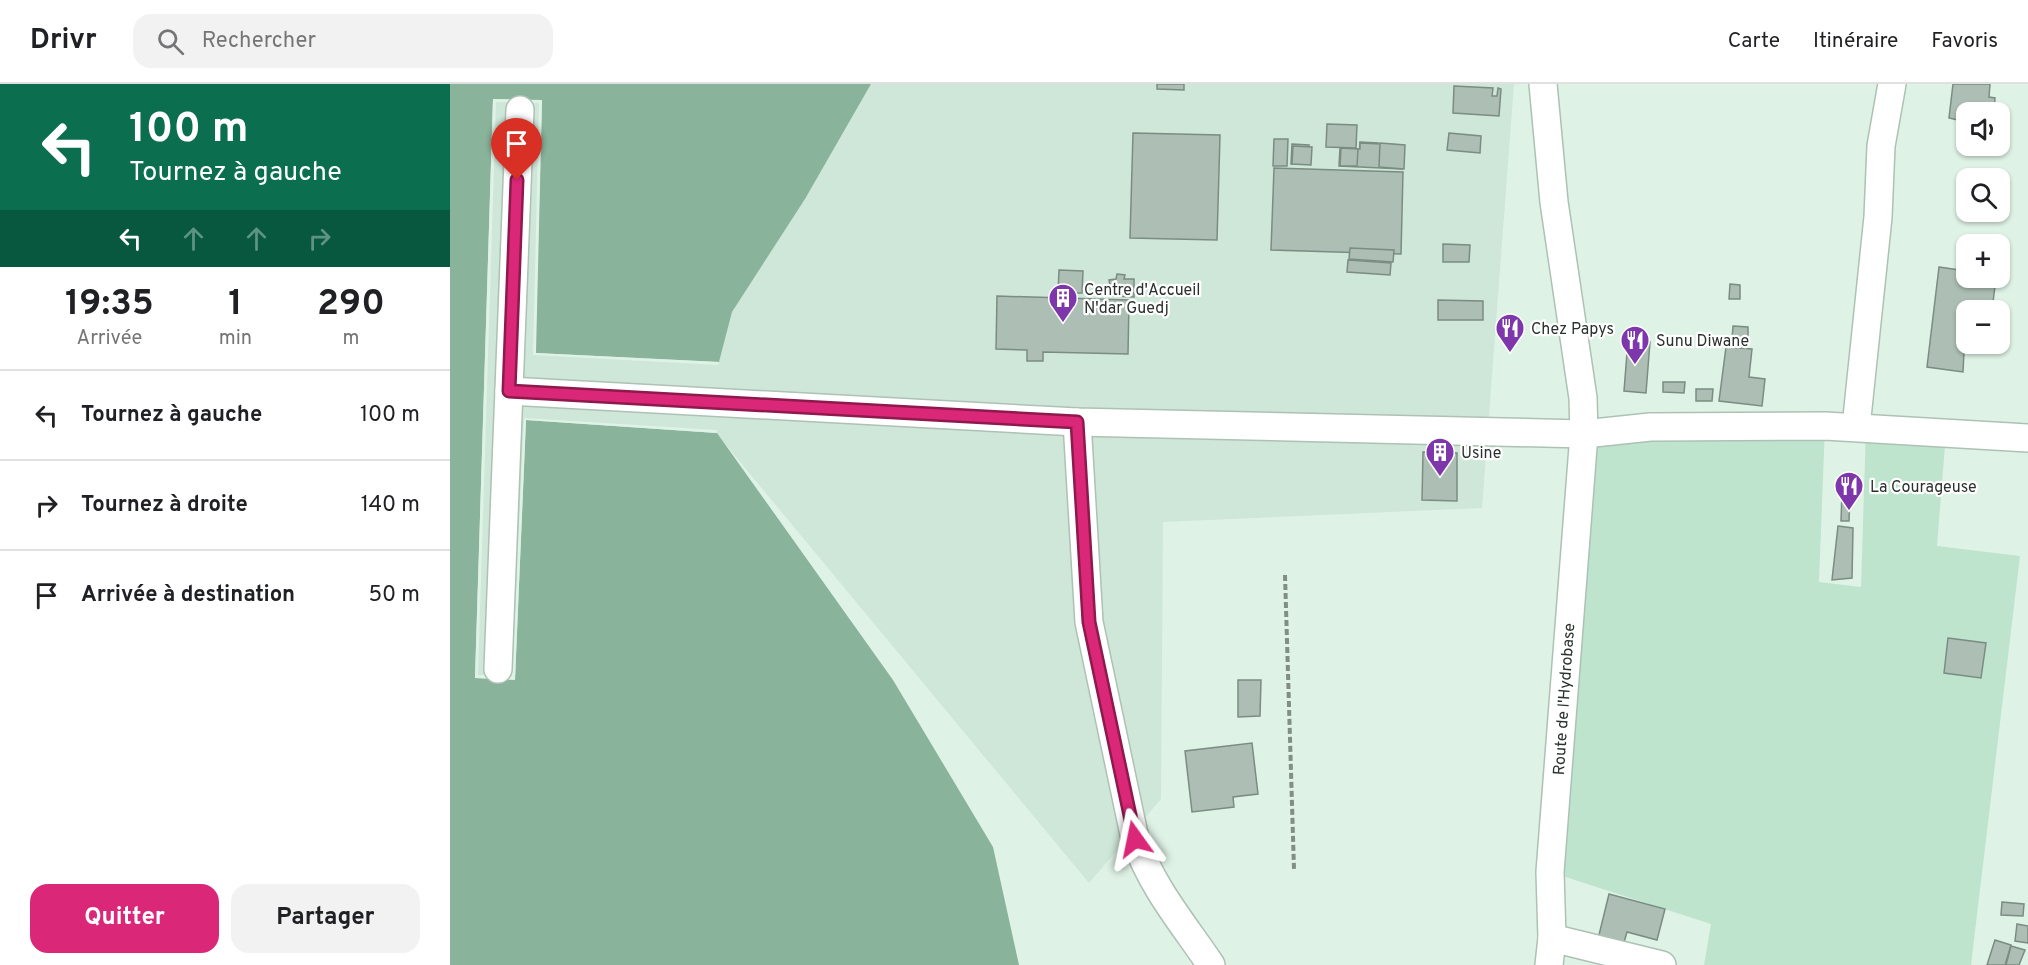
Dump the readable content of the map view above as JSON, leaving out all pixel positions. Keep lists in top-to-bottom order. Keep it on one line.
{"streets":{"street":["Route de l'Hydrobase"]},"places":{"building":["Centre d'Accueil N'dar Guedj","Usine"],"restaurant":["Chez Papys","Sunu Diwane","La Courageuse"]},"page":{"header":"Drivr","search":"Rechercher","nav":["Carte","Itinéraire","Favoris"],"turn":["100 m","Tournez à gauche"],"map_buttons":["+","−"],"eta":["19:35","Arrivée","1","min","290","m"],"list":[{"name":"Tournez à gauche","value":"100 m"},{"name":"Tournez à droite","value":"140 m"},{"name":"Arrivée à destination","value":"50 m"}],"buttons":["Quitter","Partager"]}}
